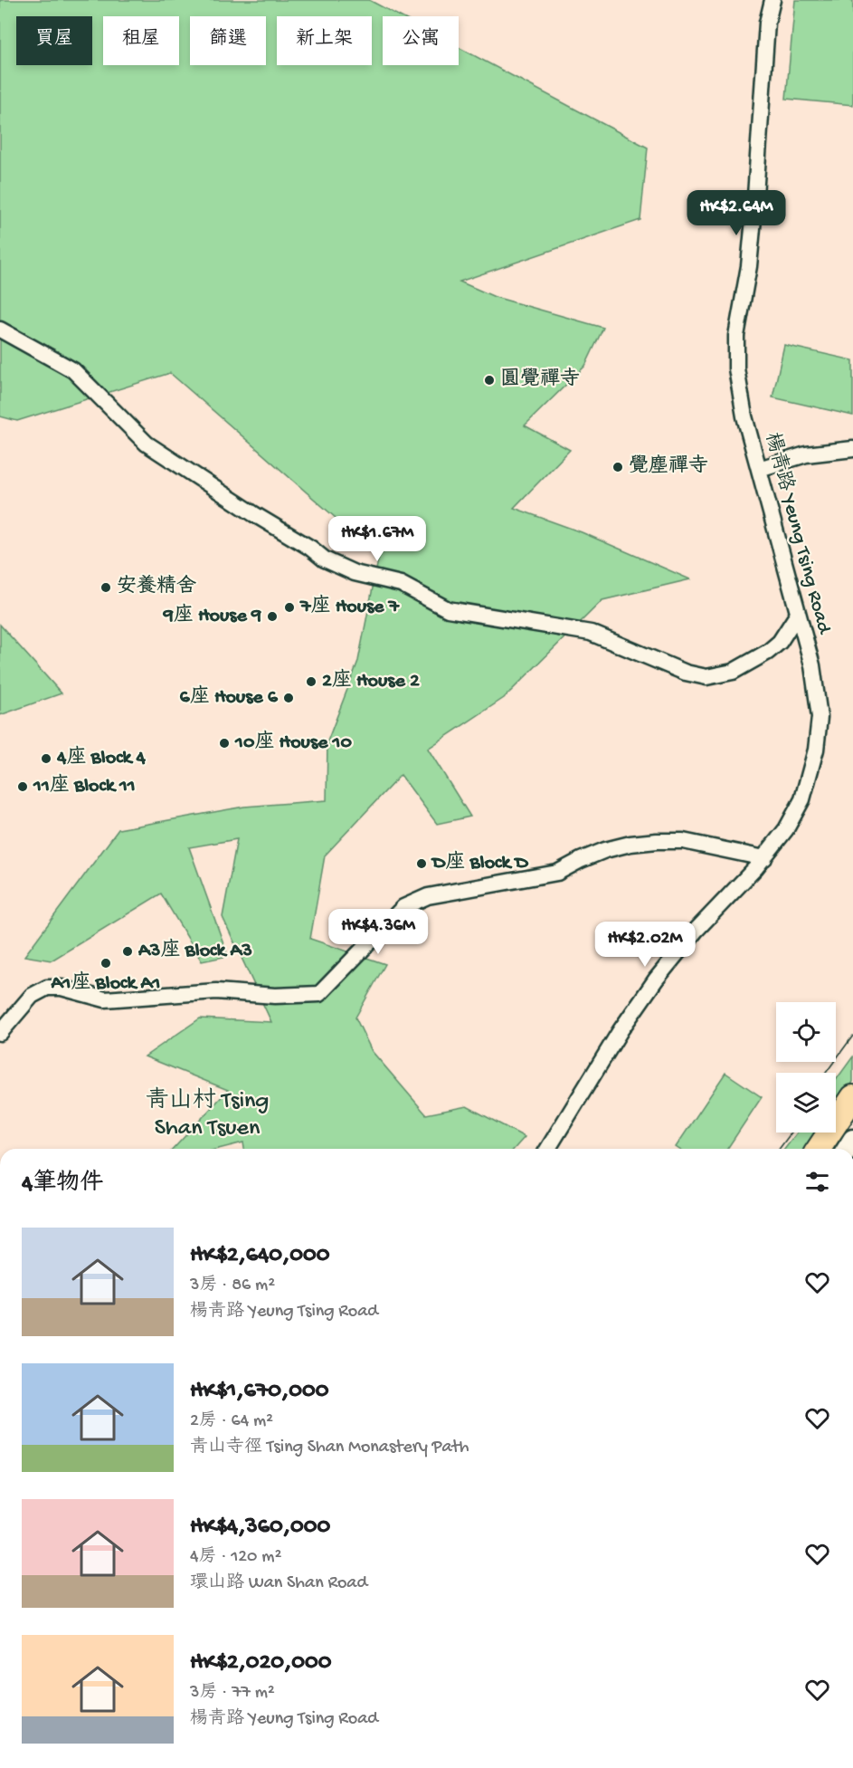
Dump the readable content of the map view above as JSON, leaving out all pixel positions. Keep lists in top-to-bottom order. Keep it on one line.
{"streets":{"street":["楊青路 Yeung Tsing Road"]},"districts":["青山村 Tsing Shan Tsuen"],"places":["圓覺禪寺","覺塵禪寺","安養精舍","7座 House 7","9座 House 9","2座 House 2","6座 House 6","10座 House 10","4座 Block 4","11座 Block 11","D座 Block D","A3座 Block A3","A1座 Block A1"],"page":{"chip":["買屋","租屋","篩選","新上架","公寓"],"price":["HK$2.64M","HK$1.67M","HK$4.36M","HK$2.02M"],"heading":"4筆物件","list":[{"name":"HK$2,640,000","note":"3房 · 86 m² · 楊青路 Yeung Tsing Road"},{"name":"HK$1,670,000","note":"2房 · 64 m² · 青山寺徑 Tsing Shan Monastery Path"},{"name":"HK$4,360,000","note":"4房 · 120 m² · 環山路 Wan Shan Road"},{"name":"HK$2,020,000","note":"3房 · 77 m² · 楊青路 Yeung Tsing Road"}]}}
